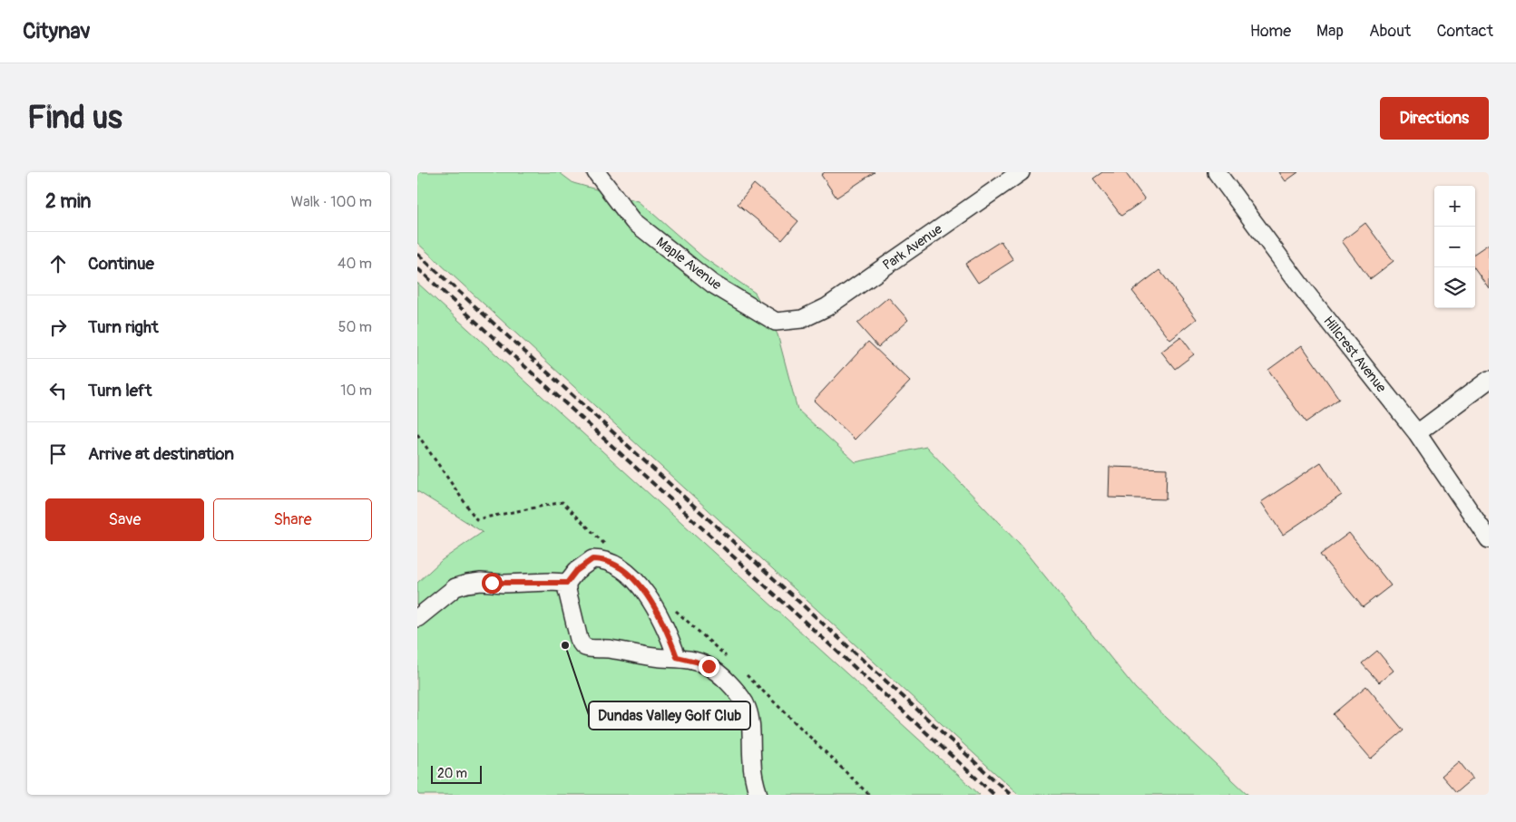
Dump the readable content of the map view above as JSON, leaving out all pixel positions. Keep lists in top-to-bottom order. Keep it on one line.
{"streets":{"street":["Park Avenue","Maple Avenue","Hillcrest Avenue"]},"crossings":[["Park Avenue","Maple Avenue"]],"places":["Dundas Valley Golf Club"],"scale_bar":"20 m","page":{"header":"Citynav","nav":["Home","Map","About","Contact"],"buttons":["Directions",["Save","Share"]],"title":"Find us","heading":["2 min","Walk · 100 m"],"map_buttons":["+","−"],"list":[["Continue","40 m"],["Turn right","50 m"],["Turn left","10 m"],"Arrive at destination"],"scale":"20 m"}}
